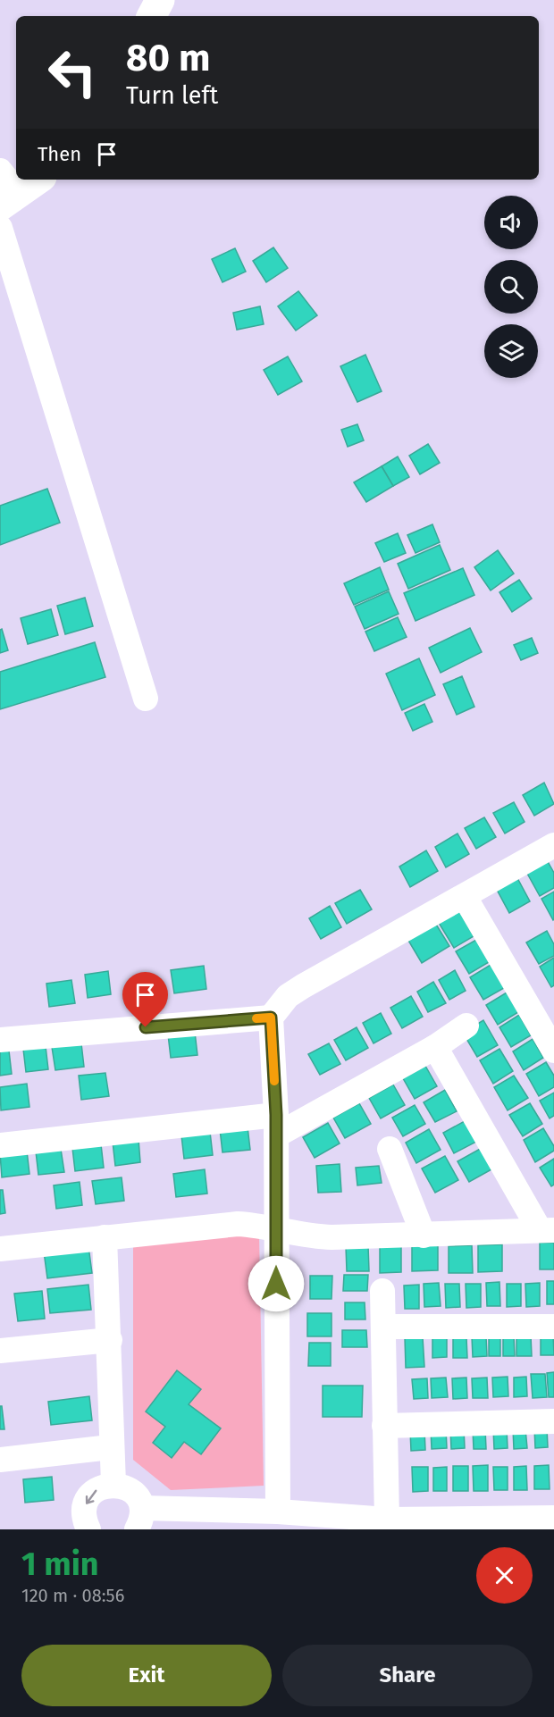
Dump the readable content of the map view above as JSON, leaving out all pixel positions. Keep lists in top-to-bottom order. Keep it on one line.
{"page":{"turn":["80 m","Turn left"],"then":"Then","heading":["1 min","120 m · 08:56"],"buttons":["Exit","Share"]}}
